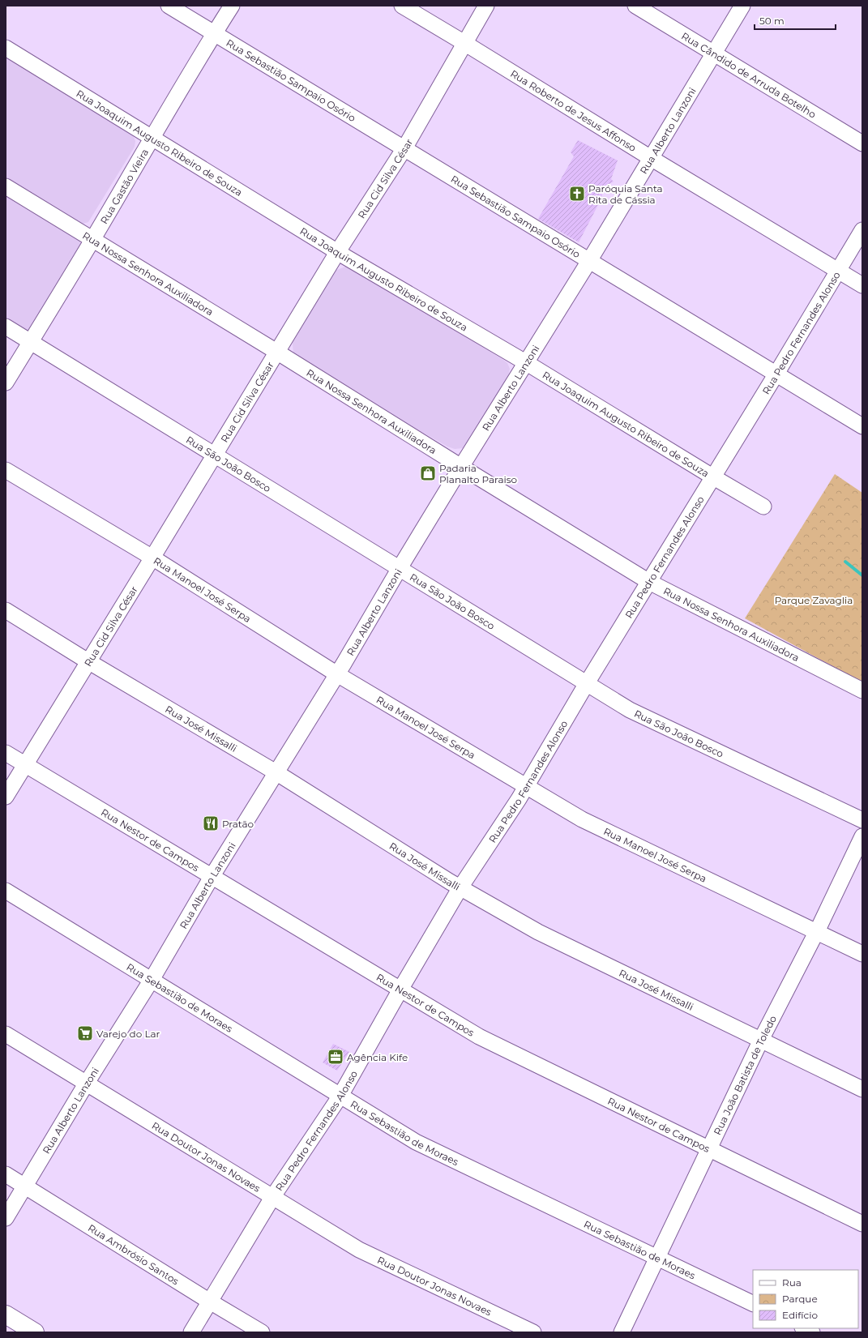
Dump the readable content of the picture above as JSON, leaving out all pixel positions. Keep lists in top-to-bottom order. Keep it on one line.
{"streets":{"street":["Rua Cândido de Arruda Botelho","Rua Sebastião Sampaio Osório","Rua Roberto de Jesus Affonso","Rua Alberto Lanzoni","Rua Joaquim Augusto Ribeiro de Souza","Rua Cid Silva César","Rua Gastão Vieira","Rua Nossa Senhora Auxiliadora","Rua Pedro Fernandes Alonso","Rua São João Bosco","Rua Manoel José Serpa","Rua José Missalli","Rua Nestor de Campos","Rua Sebastião de Moraes","Rua João Batista de Toledo","Rua Doutor Jonas Novaes","Rua Ambrósio Santos"]},"crossings":[["Rua Cândido de Arruda Botelho","Rua Alberto Lanzoni"],["Rua Sebastião Sampaio Osório","Rua Alberto Lanzoni"],["Rua Sebastião Sampaio Osório","Rua Cid Silva César"],["Rua Sebastião Sampaio Osório","Rua Gastão Vieira"],["Rua Sebastião Sampaio Osório","Rua Pedro Fernandes Alonso"],["Rua Roberto de Jesus Affonso","Rua Alberto Lanzoni"],["Rua Roberto de Jesus Affonso","Rua Cid Silva César"],["Rua Roberto de Jesus Affonso","Rua Pedro Fernandes Alonso"],["Rua Alberto Lanzoni","Rua Joaquim Augusto Ribeiro de Souza"],["Rua Alberto Lanzoni","Rua Nossa Senhora Auxiliadora"],["Rua Alberto Lanzoni","Rua São João Bosco"],["Rua Alberto Lanzoni","Rua Manoel José Serpa"],["Rua Alberto Lanzoni","Rua José Missalli"],["Rua Alberto Lanzoni","Rua Nestor de Campos"],["Rua Alberto Lanzoni","Rua Sebastião de Moraes"],["Rua Alberto Lanzoni","Rua Doutor Jonas Novaes"],["Rua Alberto Lanzoni","Rua Ambrósio Santos"],["Rua Joaquim Augusto Ribeiro de Souza","Rua Cid Silva César"],["Rua Joaquim Augusto Ribeiro de Souza","Rua Gastão Vieira"],["Rua Joaquim Augusto Ribeiro de Souza","Rua Pedro Fernandes Alonso"],["Rua Cid Silva César","Rua Nossa Senhora Auxiliadora"],["Rua Cid Silva César","Rua São João Bosco"],["Rua Cid Silva César","Rua Manoel José Serpa"],["Rua Cid Silva César","Rua José Missalli"],["Rua Cid Silva César","Rua Nestor de Campos"],["Rua Gastão Vieira","Rua Nossa Senhora Auxiliadora"],["Rua Gastão Vieira","Rua São João Bosco"],["Rua Nossa Senhora Auxiliadora","Rua Pedro Fernandes Alonso"],["Rua Pedro Fernandes Alonso","Rua São João Bosco"],["Rua Pedro Fernandes Alonso","Rua Manoel José Serpa"],["Rua Pedro Fernandes Alonso","Rua José Missalli"],["Rua Pedro Fernandes Alonso","Rua Nestor de Campos"],["Rua Pedro Fernandes Alonso","Rua Sebastião de Moraes"],["Rua Pedro Fernandes Alonso","Rua Doutor Jonas Novaes"],["Rua Pedro Fernandes Alonso","Rua Ambrósio Santos"],["Rua Manoel José Serpa","Rua João Batista de Toledo"],["Rua José Missalli","Rua João Batista de Toledo"],["Rua Nestor de Campos","Rua João Batista de Toledo"],["Rua Sebastião de Moraes","Rua João Batista de Toledo"]],"parks":["Parque Zavaglia"],"places":{"church":["Paróquia Santa Rita de Cássia"],"shop":["Padaria Planalto Paraiso"],"restaurant":["Pratão"],"supermarket":["Varejo do Lar"],"office":["Agência Kife"]},"legend":["Rua","Parque","Edifício"],"scale_bar":"50 m"}
